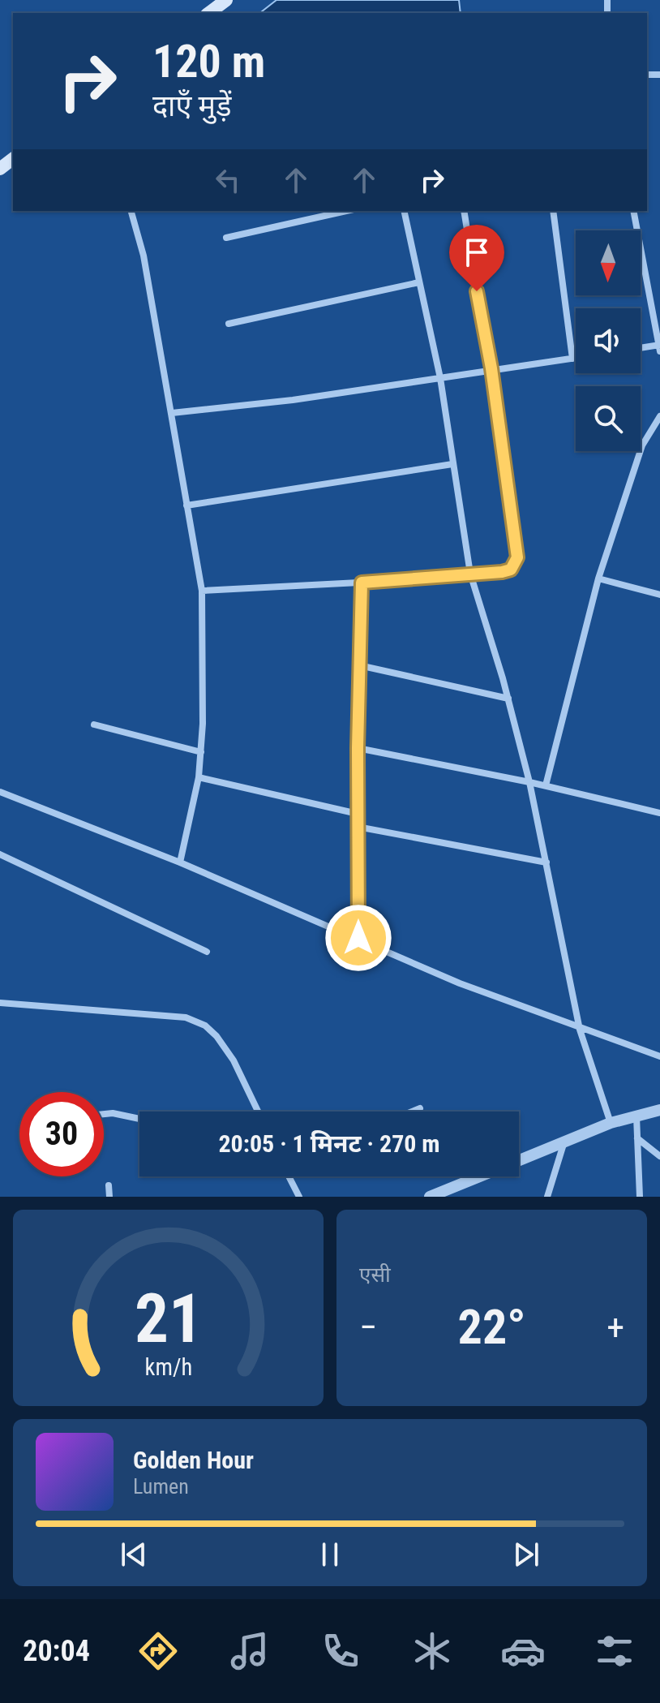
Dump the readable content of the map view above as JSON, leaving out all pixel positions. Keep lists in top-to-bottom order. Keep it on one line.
{"north":"bottom","page":{"turn":["120 m","दाएँ मुड़ें"],"limit":"30","trip":"20:05 · 1 मिनट · 270 m","tile":"एसी","heat":["−","22°","+"],"song":["Golden Hour","Lumen"],"tabs":"20:04","gauge":["21","km/h"]}}
